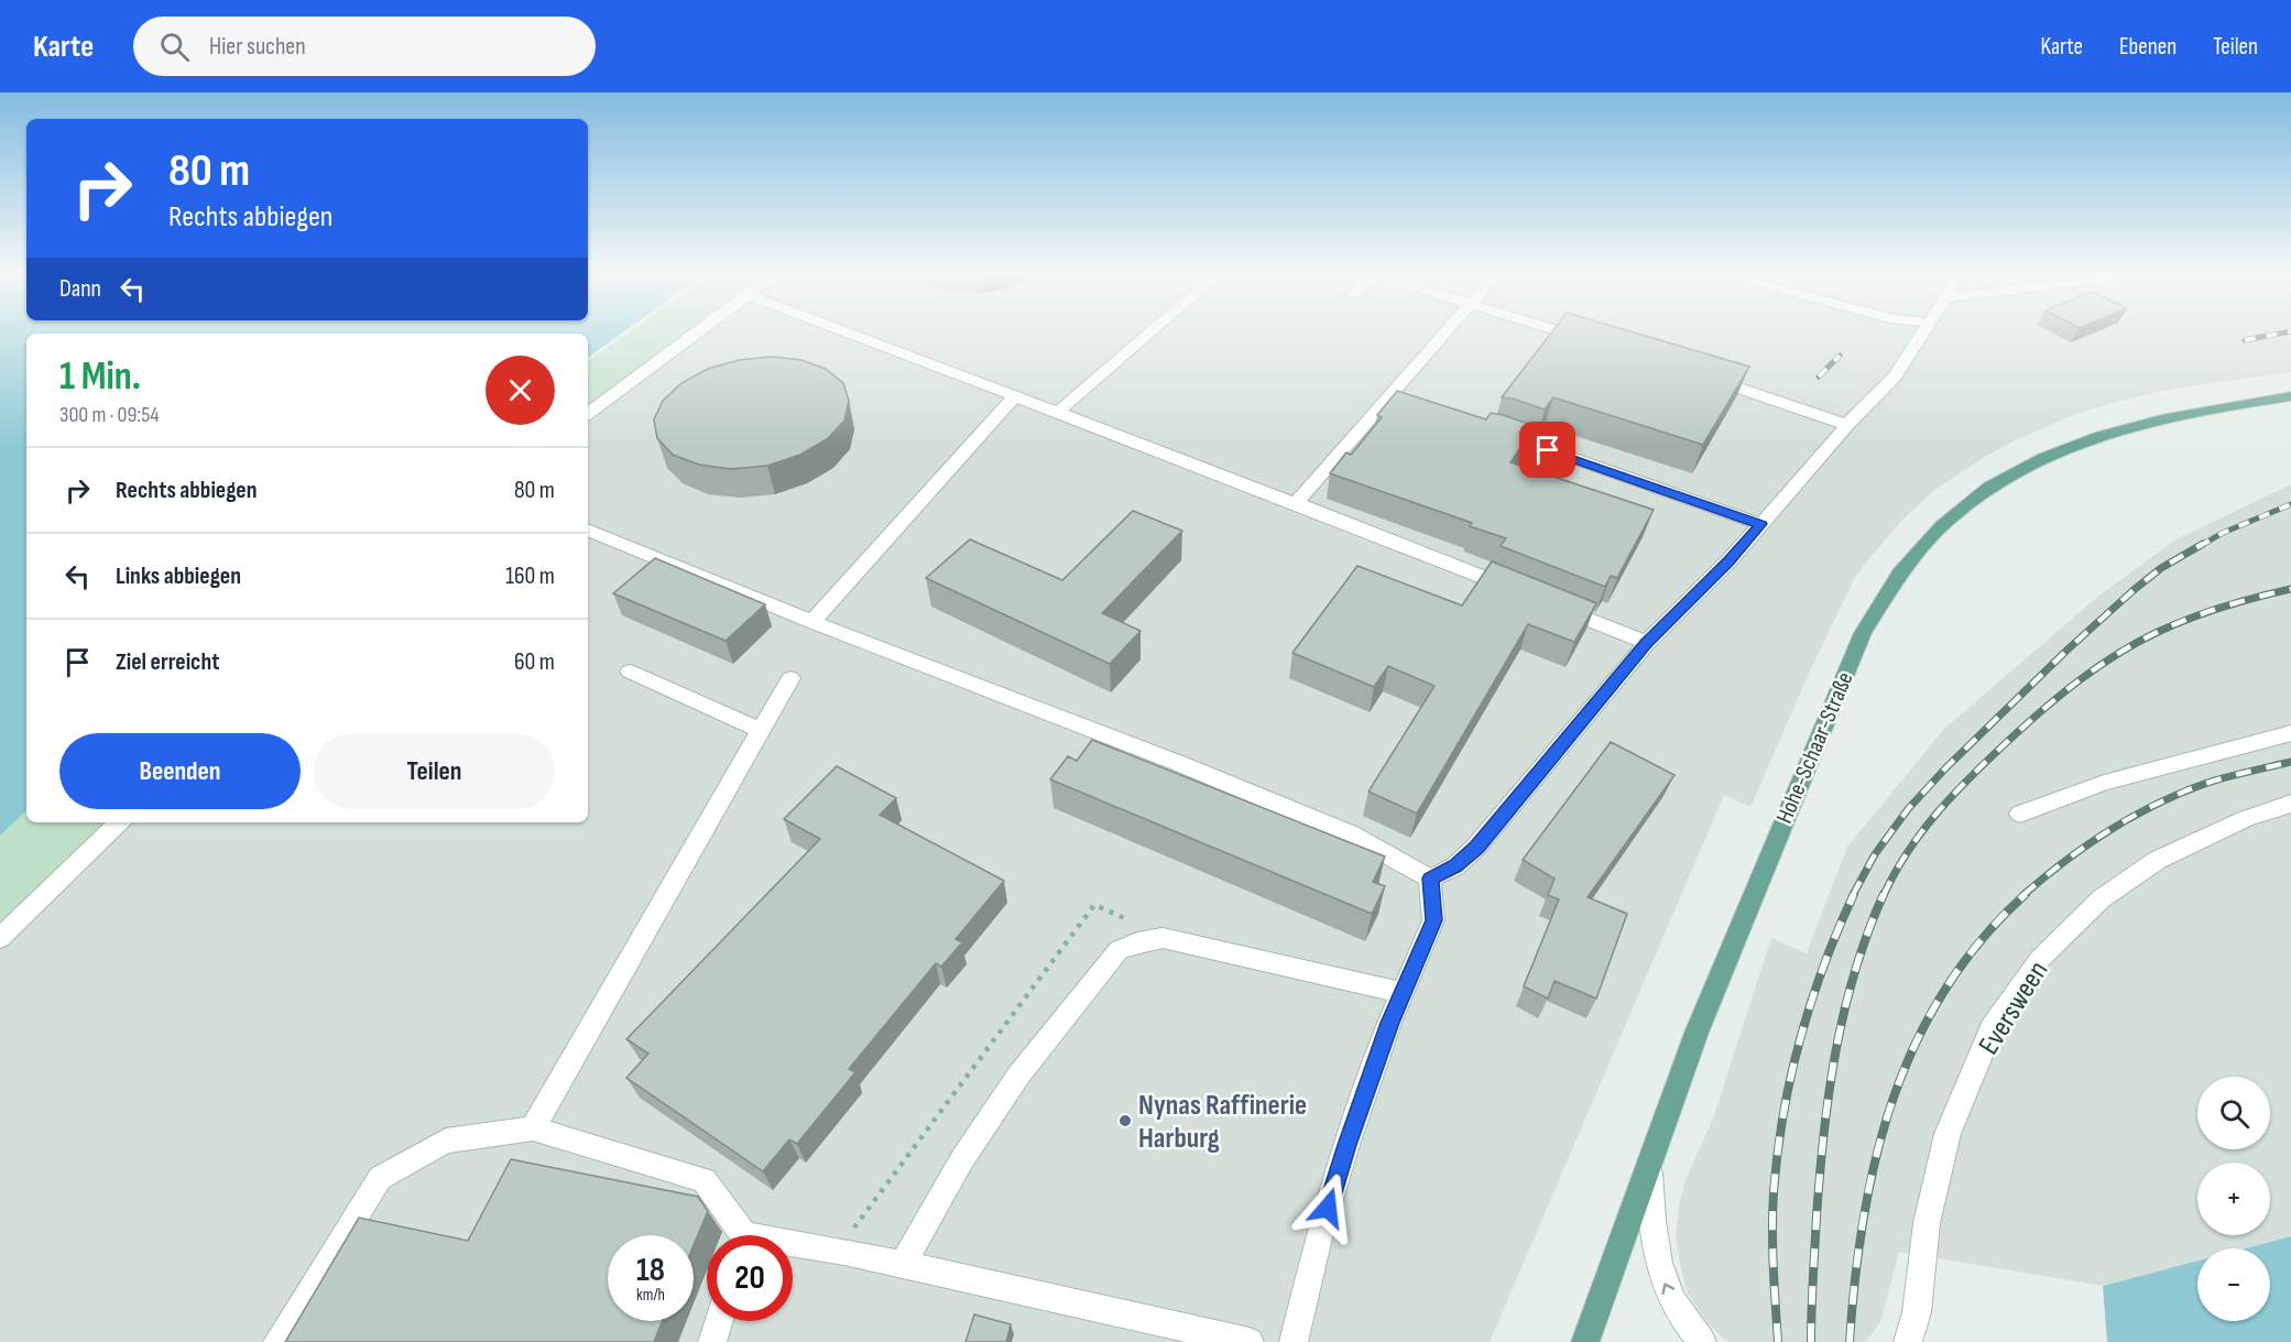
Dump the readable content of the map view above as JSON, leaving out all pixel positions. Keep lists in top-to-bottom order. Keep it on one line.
{"streets":{"main road":["Hohe-Schaar-Straße"],"street":["Eversween"]},"places":["Nynas Raffinerie Harburg"],"page":{"header":"Karte","search":"Hier suchen","nav":["Karte","Ebenen","Teilen"],"turn":["80 m","Rechts abbiegen"],"then":"Dann","heading":["1 Min.","300 m · 09:54"],"list":[{"name":"Rechts abbiegen","value":"80 m"},{"name":"Links abbiegen","value":"160 m"},{"name":"Ziel erreicht","value":"60 m"}],"buttons":["Beenden","Teilen"],"map_buttons":["+","−"],"speed":"18 km/h","limit":"20"}}
